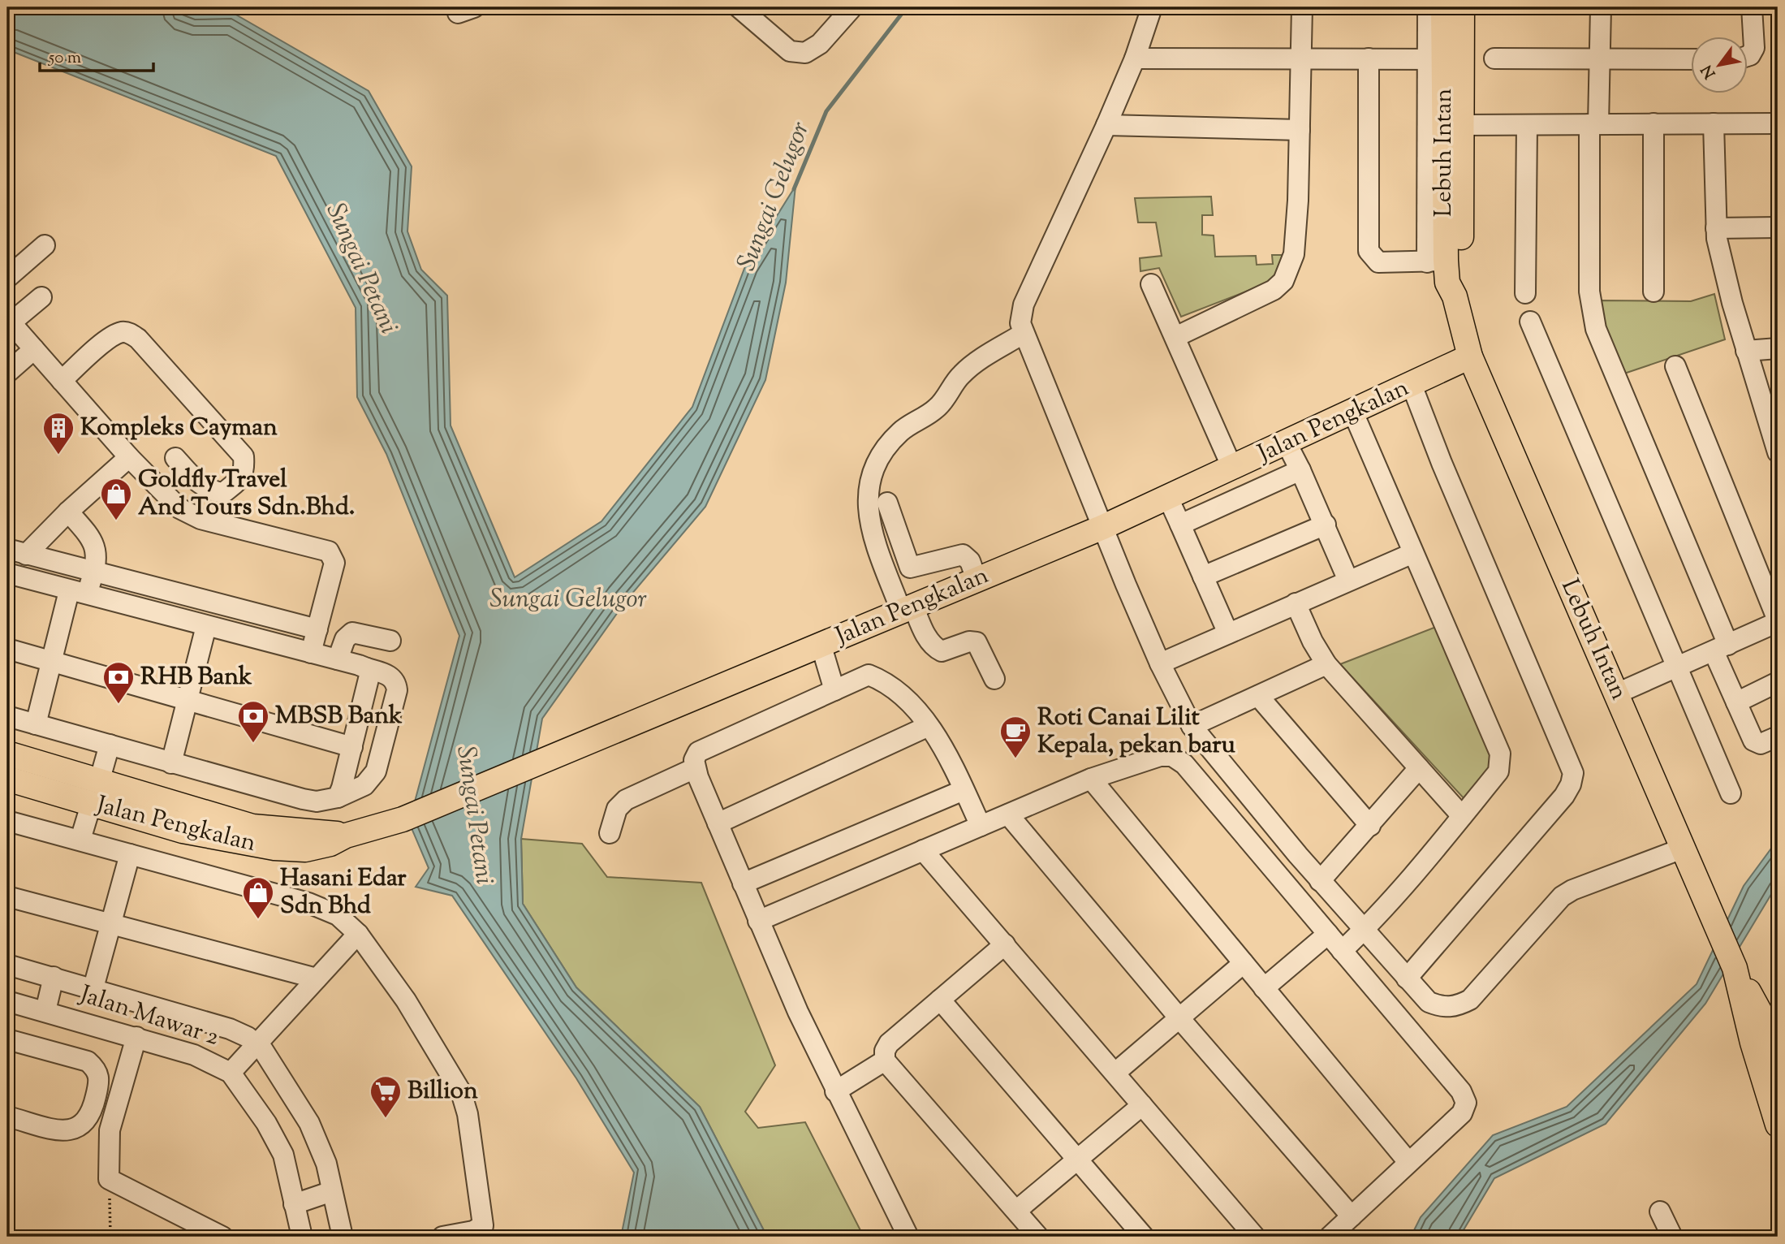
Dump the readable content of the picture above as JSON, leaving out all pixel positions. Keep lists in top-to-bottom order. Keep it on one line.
{"streets":{"main road":["Lebuh Intan","Jalan Pengkalan"],"street":["Jalan Mawar 2"]},"crossings":[["Lebuh Intan","Jalan Pengkalan"]],"water":["Sungai Gelugor","Sungai Petani"],"places":{"building":["Kompleks Cayman"],"shop":["Goldfly Travel And Tours Sdn.Bhd.","Hasani Edar Sdn Bhd"],"bank":["RHB Bank","MBSB Bank"],"cafe":["Roti Canai Lilit Kepala, pekan baru"],"supermarket":["Billion"]},"scale_bar":"50 m","north":"bottom left"}
